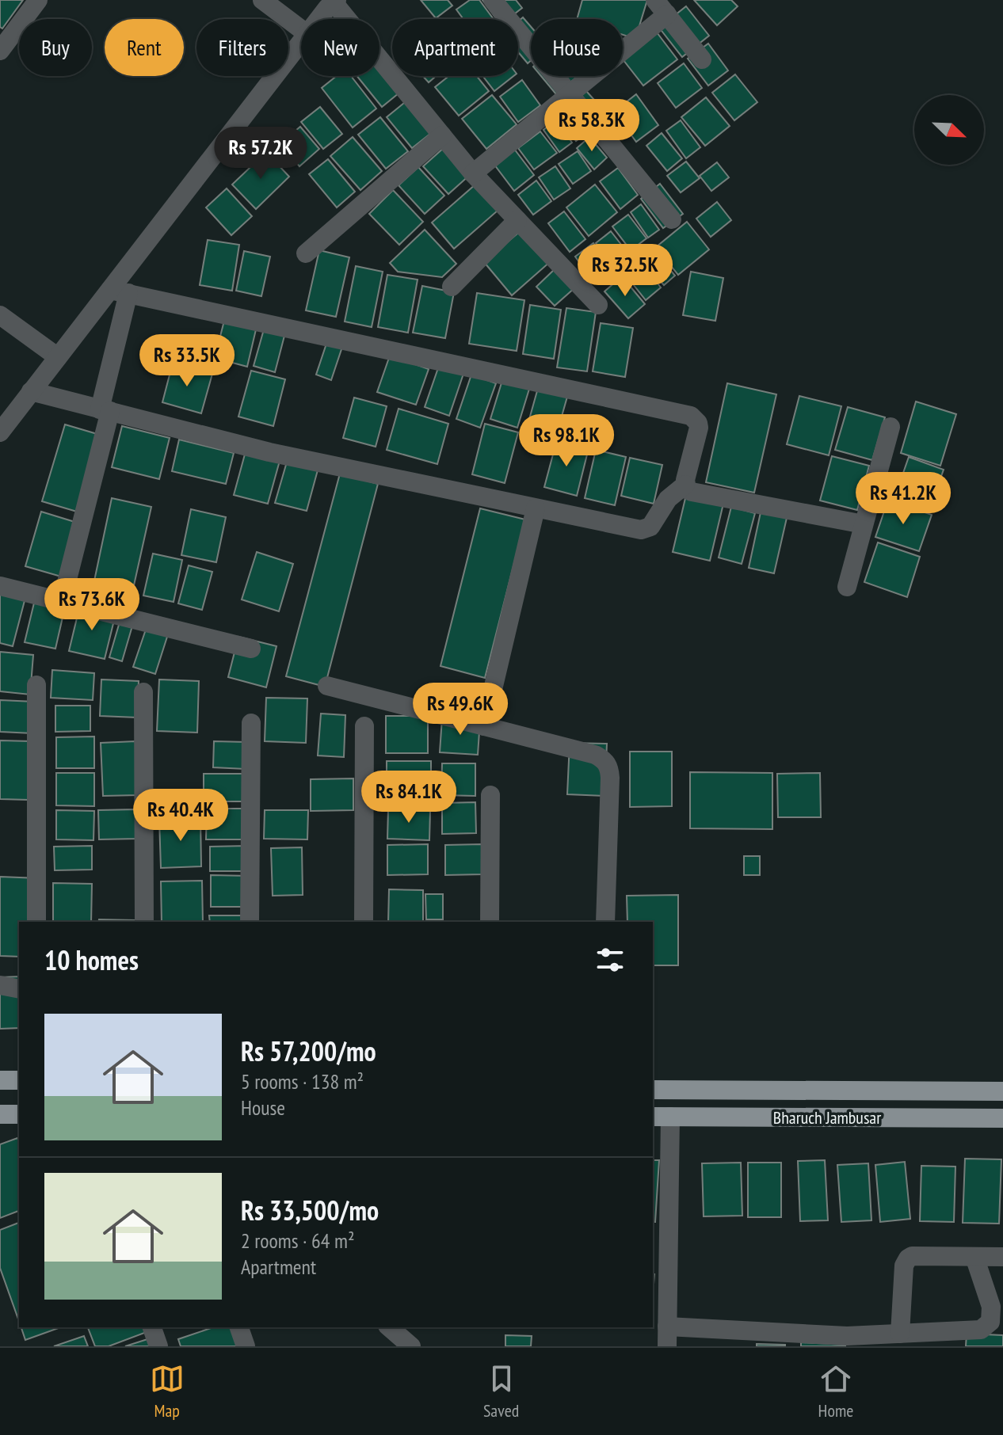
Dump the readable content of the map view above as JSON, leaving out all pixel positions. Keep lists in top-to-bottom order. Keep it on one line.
{"streets":{"main road":["Bharuch Jambusar"]},"north":"bottom right","page":{"chip":["Buy","Rent","Filters","New","Apartment","House"],"price":["Rs 58.3K","Rs 57.2K","Rs 32.5K","Rs 33.5K","Rs 98.1K","Rs 41.2K","Rs 73.6K","Rs 49.6K","Rs 84.1K","Rs 40.4K"],"heading":"10 homes","list":[{"name":"Rs 57,200/mo","note":"5 rooms · 138 m² · House"},{"name":"Rs 33,500/mo","note":"2 rooms · 64 m² · Apartment"}],"tabs":["Map","Saved","Home"]}}
